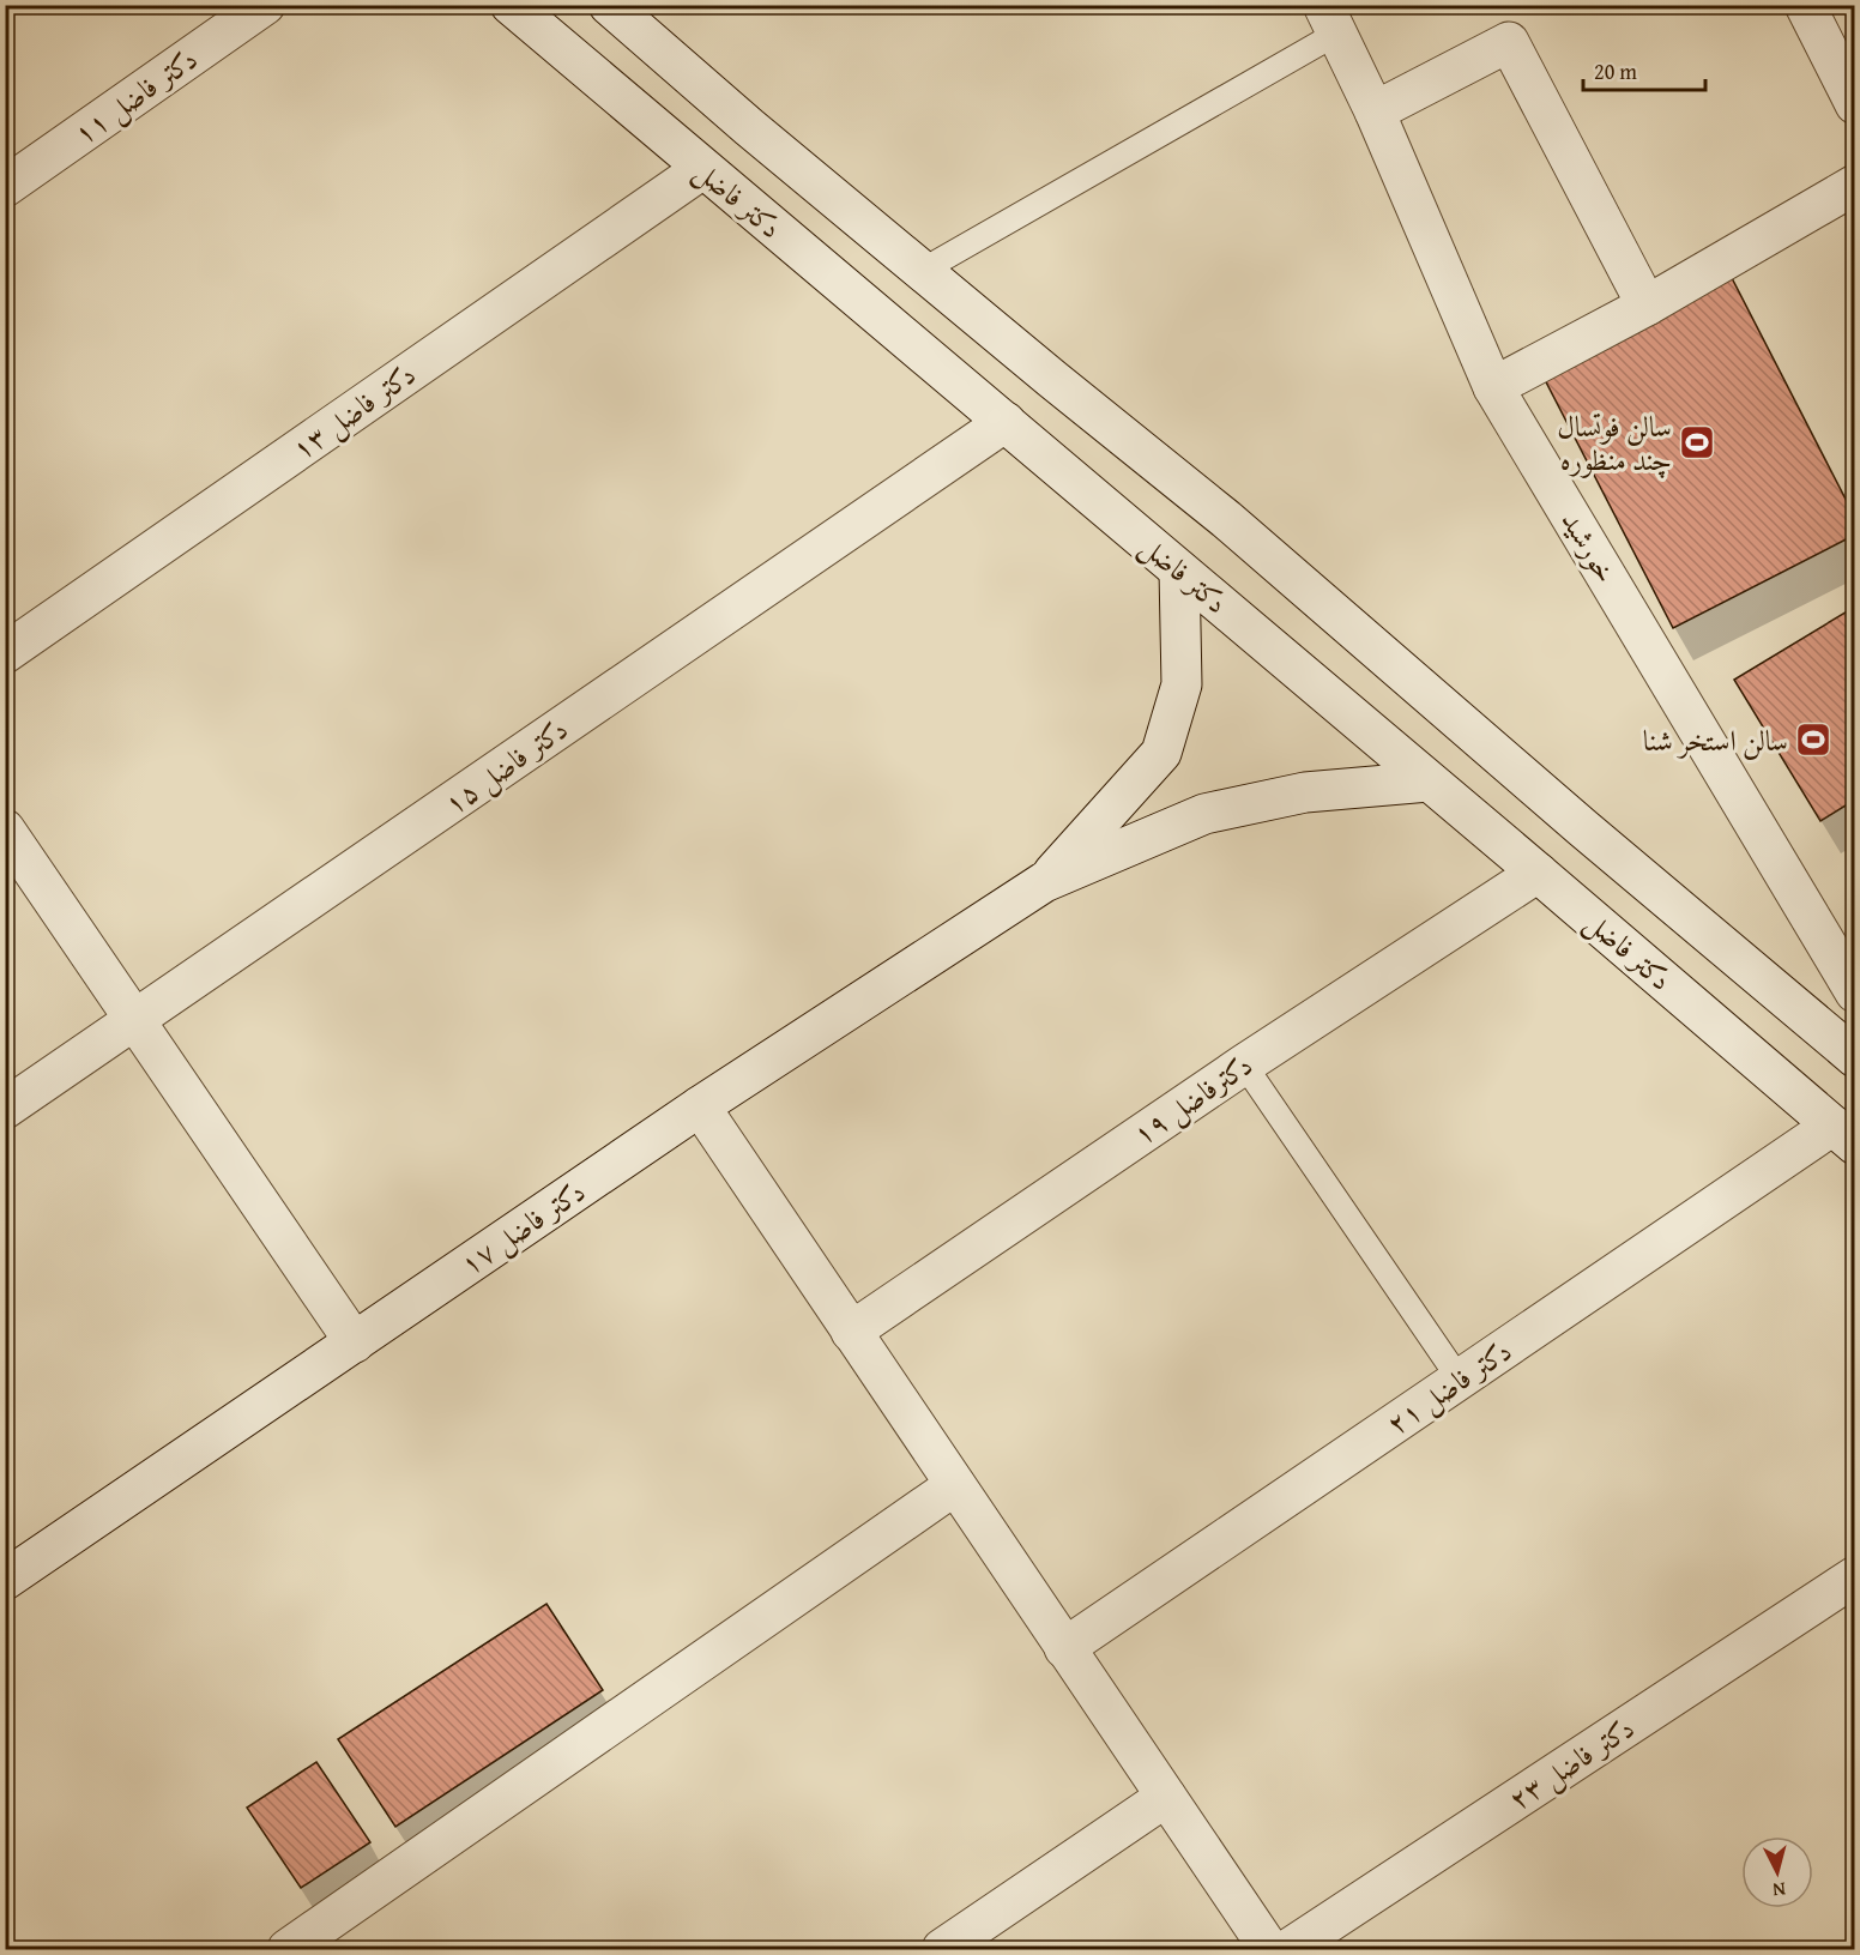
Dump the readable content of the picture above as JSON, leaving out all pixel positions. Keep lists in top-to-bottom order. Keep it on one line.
{"streets":{"street":["دکتر فاضل ۱۱","دکتر فاضل","دکتر فاضل ۱۳","خورشید","دکتر فاضل ۱۵","دکترفاضل ۱۹","دکتر فاضل ۱۷","دکتر فاضل ۲۱","دکتر فاضل ۲۳"]},"crossings":[["دکتر فاضل","دکتر فاضل ۱۳"],["دکتر فاضل","دکتر فاضل ۱۵"],["دکتر فاضل","دکترفاضل ۱۹"],["دکتر فاضل","دکتر فاضل ۲۱"]],"places":{"sports":["سالن فوتسال چند منظوره","سالن استخر شنا"]},"scale_bar":"20 m","north":"bottom"}
